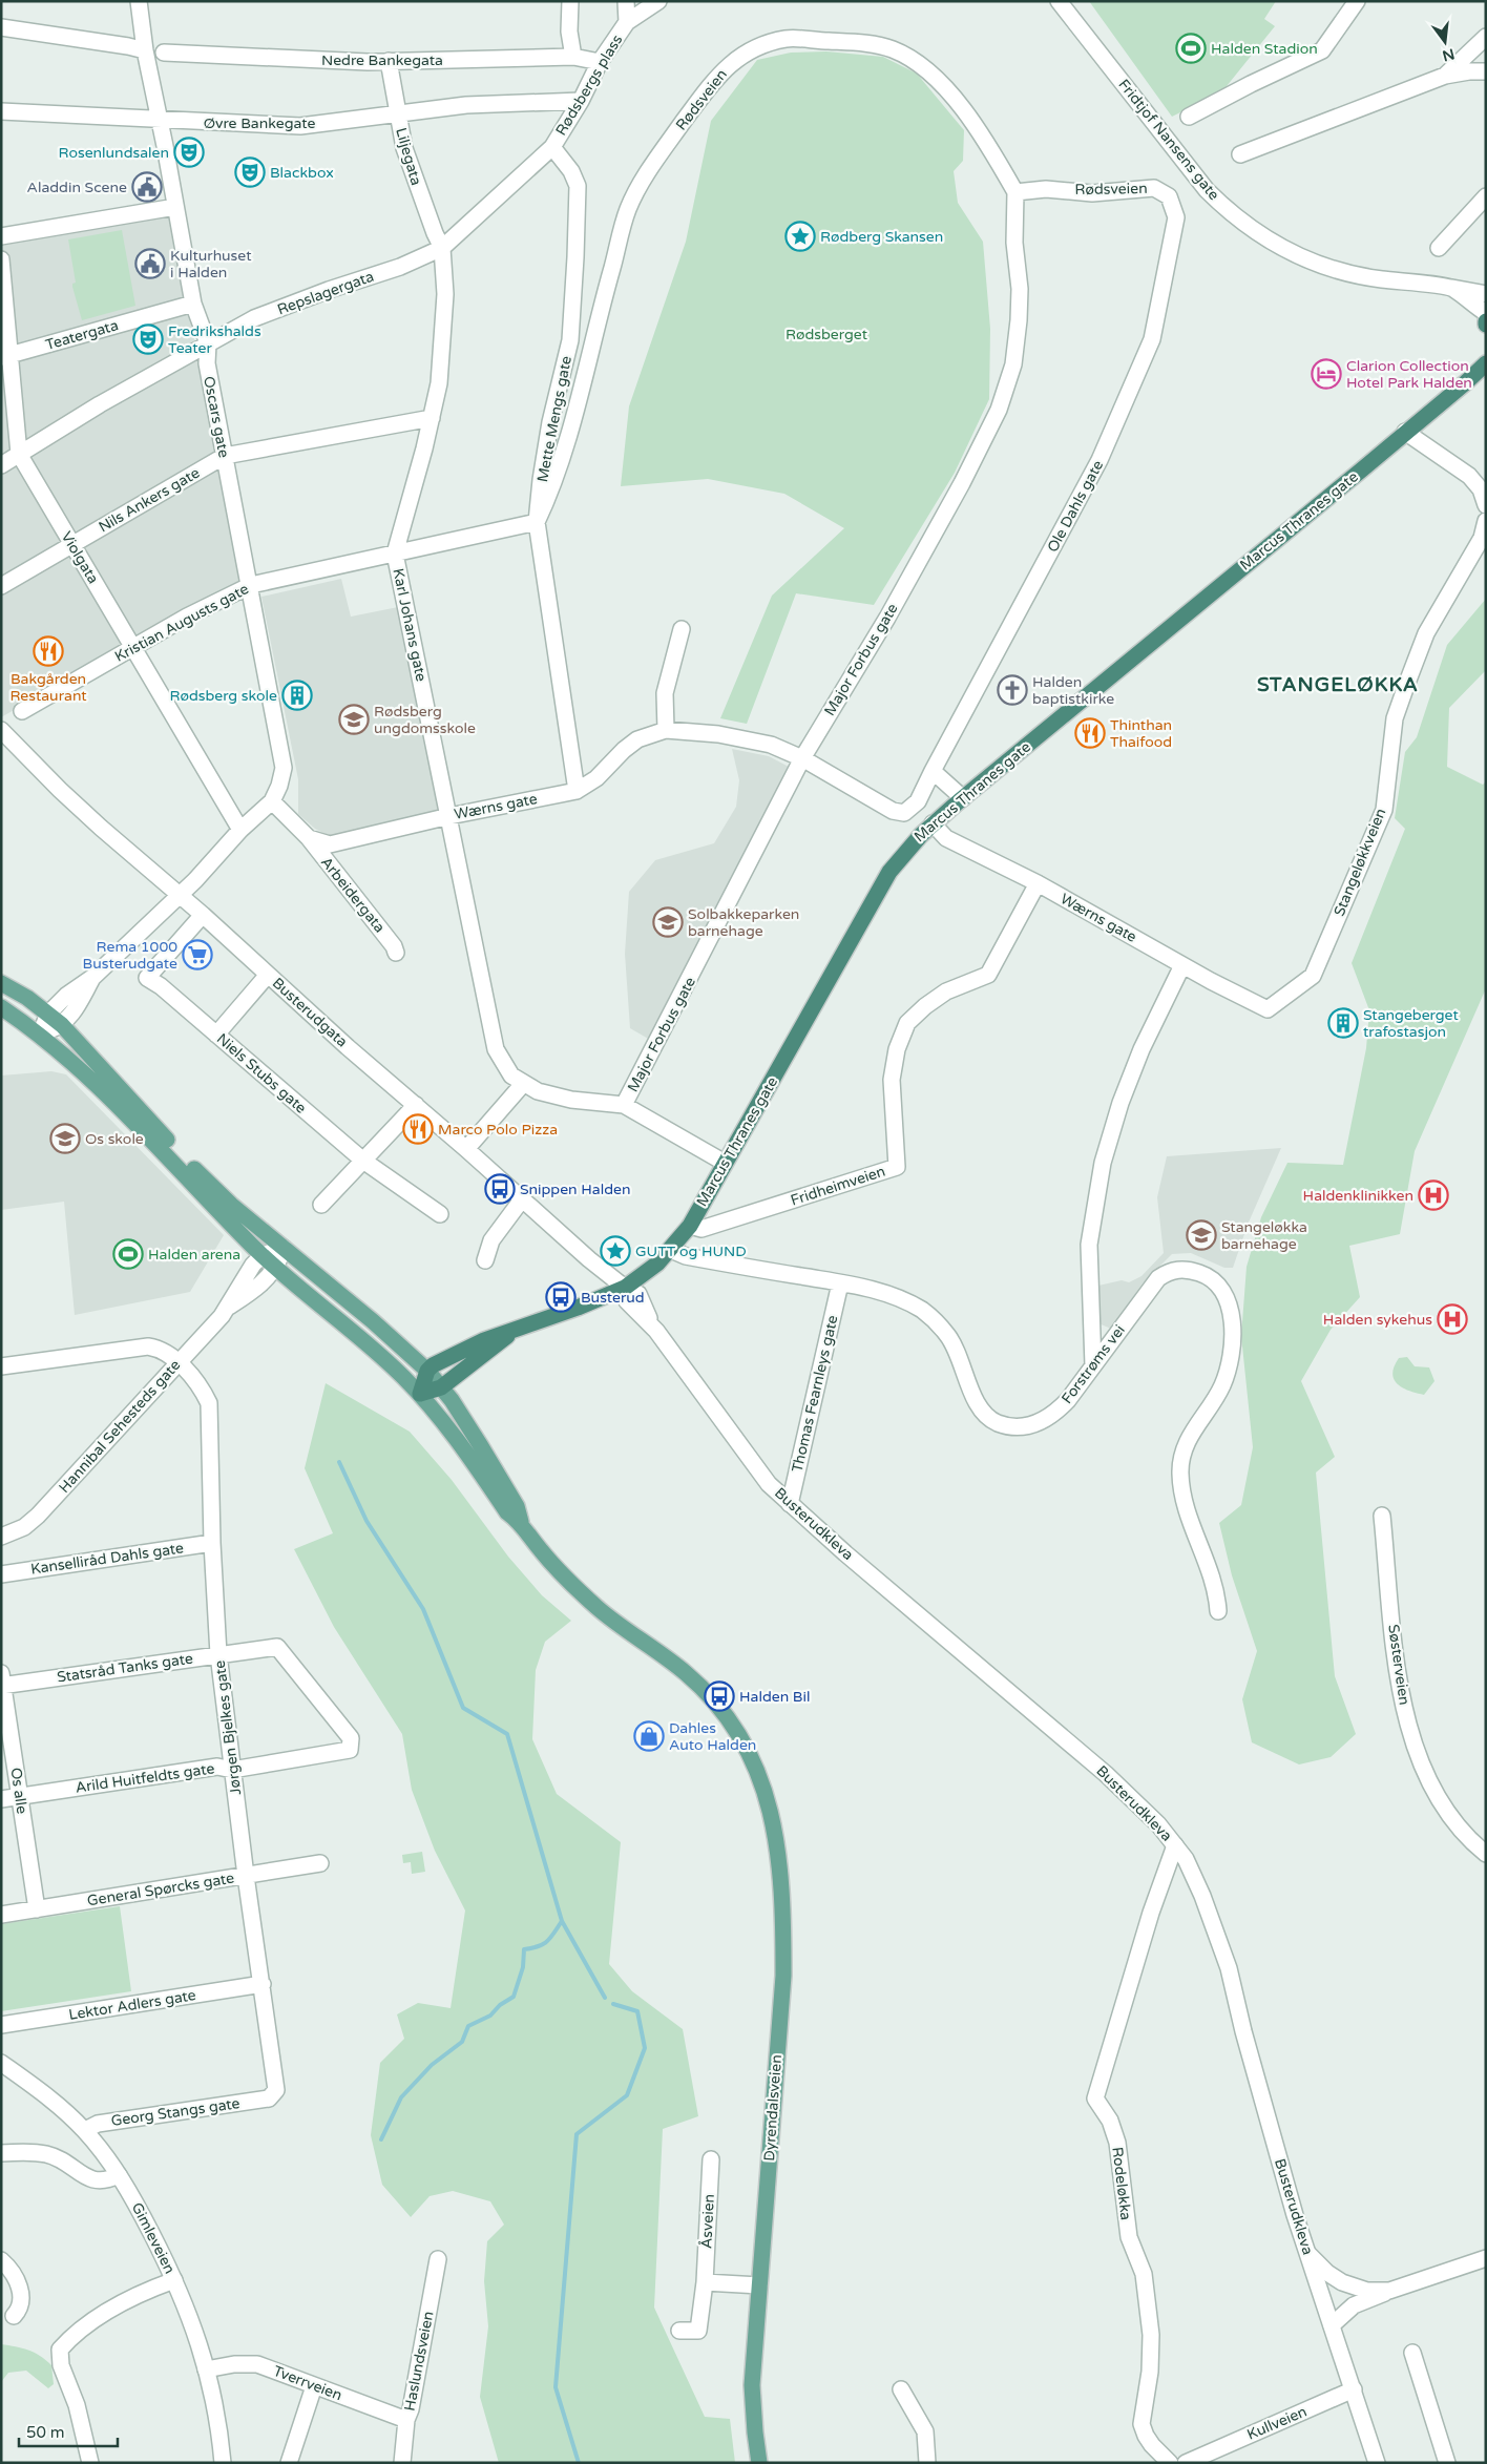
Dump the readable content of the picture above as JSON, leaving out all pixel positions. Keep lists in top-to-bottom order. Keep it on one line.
{"streets":{"highway":["Marcus Thranes gate"],"main road":["Dyrendalsveien"],"street":["Nedre Bankegata","Rødsbergs plass","Rødsveien","Øvre Bankegate","Fridtjof Nansens gate","Liljegata","Repslagergata","Teatergata","Oscars gate","Mette Mengs gate","Nils Ankers gate","Ole Dahls gate","Violgata","Kristian Augusts gate","Karl Johans gate","Major Forbus gate","Wærns gate","Stangeløkkveien","Arbeidergata","Busterudgata","Niels Stubs gate","Fridheimveien","Forstrøms vei","Thomas Fearnleys gate","Hannibal Sehesteds gate","Busterudkleva","Kanselliråd Dahls gate","Søsterveien","Statsråd Tanks gate","Jørgen Bjelkes gate","Arild Huitfeldts gate","Os alle","General Spørcks gate","Lektor Adlers gate","Georg Stangs gate","Rodeløkka","Åsveien","Gimleveien","Haslundsveien","Tverrveien","Kullveien"]},"crossings":[["Nedre Bankegata","Rødsbergs plass"],["Nedre Bankegata","Liljegata"],["Rødsbergs plass","Øvre Bankegate"],["Rødsbergs plass","Repslagergata"],["Rødsbergs plass","Mette Mengs gate"],["Rødsveien","Mette Mengs gate"],["Rødsveien","Ole Dahls gate"],["Rødsveien","Kristian Augusts gate"],["Rødsveien","Major Forbus gate"],["Øvre Bankegate","Liljegata"],["Øvre Bankegate","Oscars gate"],["Liljegata","Repslagergata"],["Liljegata","Karl Johans gate"],["Repslagergata","Oscars gate"],["Repslagergata","Mette Mengs gate"],["Repslagergata","Violgata"],["Repslagergata","Karl Johans gate"],["Teatergata","Oscars gate"],["Teatergata","Violgata"],["Oscars gate","Nils Ankers gate"],["Oscars gate","Kristian Augusts gate"],["Oscars gate","Arbeidergata"],["Mette Mengs gate","Kristian Augusts gate"],["Mette Mengs gate","Wærns gate"],["Nils Ankers gate","Violgata"],["Nils Ankers gate","Karl Johans gate"],["Ole Dahls gate","Wærns gate"],["Marcus Thranes gate","Wærns gate"],["Marcus Thranes gate","Busterudgata"],["Marcus Thranes gate","Fridheimveien"],["Marcus Thranes gate","Forstrøms vei"],["Marcus Thranes gate","Busterudkleva"],["Violgata","Kristian Augusts gate"],["Kristian Augusts gate","Karl Johans gate"],["Karl Johans gate","Wærns gate"],["Major Forbus gate","Wærns gate"],["Wærns gate","Stangeløkkveien"],["Wærns gate","Arbeidergata"],["Wærns gate","Fridheimveien"],["Busterudgata","Niels Stubs gate"],["Busterudgata","Busterudkleva"],["Forstrøms vei","Thomas Fearnleys gate"],["Thomas Fearnleys gate","Busterudkleva"],["Hannibal Sehesteds gate","Jørgen Bjelkes gate"],["Busterudkleva","Rodeløkka"],["Busterudkleva","Kullveien"],["Kanselliråd Dahls gate","Jørgen Bjelkes gate"],["Statsråd Tanks gate","Jørgen Bjelkes gate"],["Statsråd Tanks gate","Arild Huitfeldts gate"],["Statsråd Tanks gate","Os alle"],["Jørgen Bjelkes gate","Arild Huitfeldts gate"],["Jørgen Bjelkes gate","General Spørcks gate"],["Jørgen Bjelkes gate","Lektor Adlers gate"],["Jørgen Bjelkes gate","Georg Stangs gate"],["Arild Huitfeldts gate","Os alle"],["Os alle","General Spørcks gate"],["Georg Stangs gate","Gimleveien"],["Gimleveien","Tverrveien"],["Haslundsveien","Tverrveien"]],"districts":["STANGELØKKA"],"parks":["Rødsberget"],"places":{"sports":["Halden Stadion","Halden arena"],"theatre":["Rosenlundsalen","Blackbox","Fredrikshalds Teater"],"public building":["Aladdin Scene","Kulturhuset i Halden"],"place":["Rødberg Skansen","GUTT og HUND"],"hotel":["Clarion Collection Hotel Park Halden"],"restaurant":["Bakgården Restaurant","Thinthan Thaifood","Marco Polo Pizza"],"church":["Halden baptistkirke"],"building":["Rødsberg skole","Stangeberget trafostasjon"],"school or university":["Rødsberg ungdomsskole","Solbakkeparken barnehage","Os skole","Stangeløkka barnehage"],"supermarket":["Rema 1000 Busterudgate"],"bus stop":["Snippen Halden","Busterud","Halden Bil"],"hospital":["Haldenklinikken","Halden sykehus"],"shop":["Dahles Auto Halden"]},"scale_bar":"50 m","north":"bottom"}
